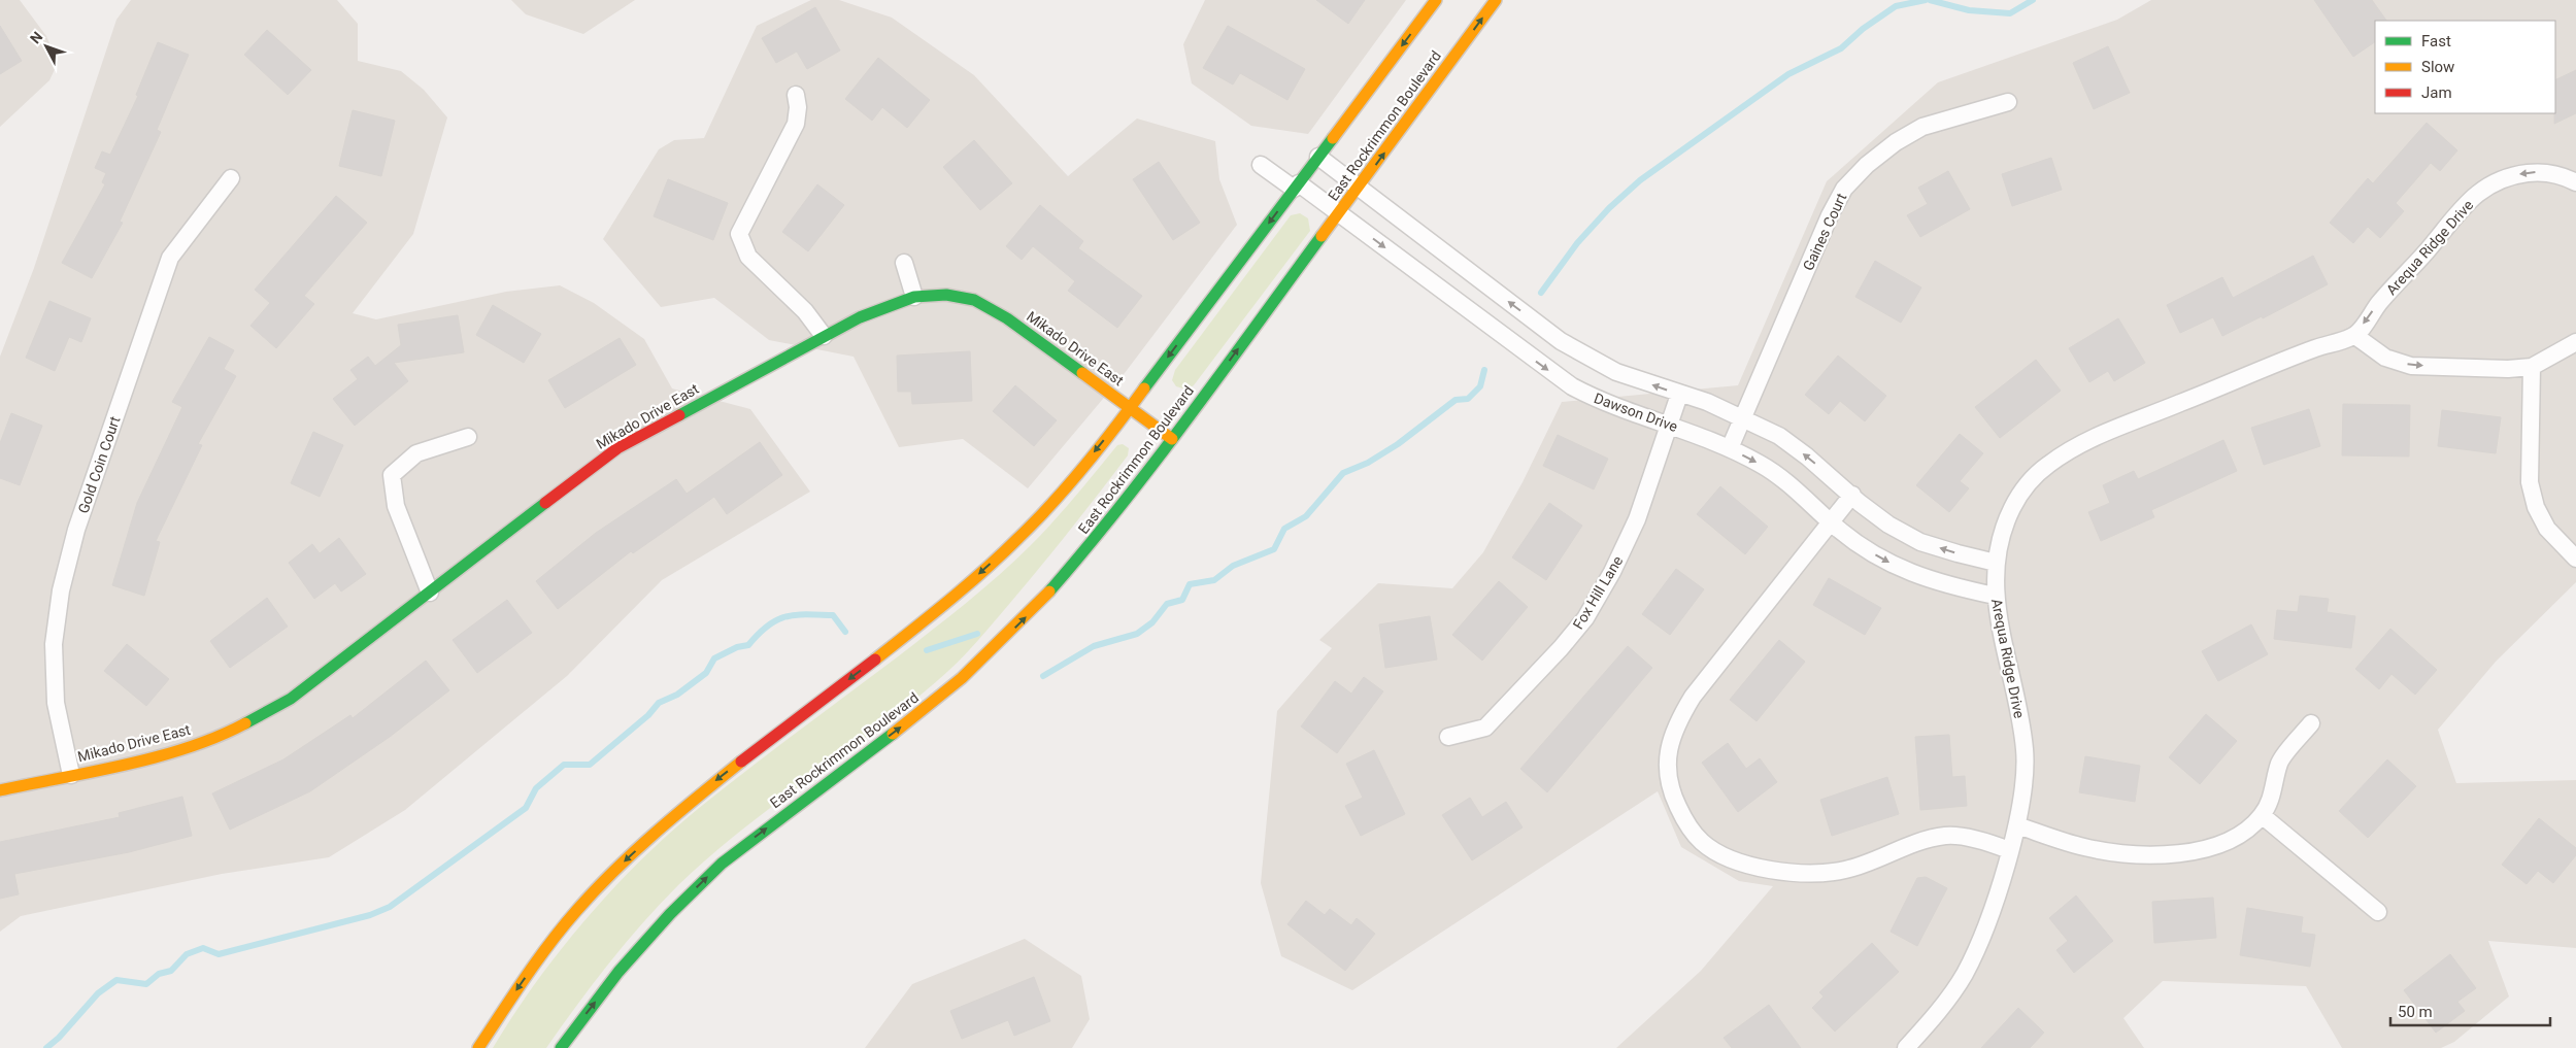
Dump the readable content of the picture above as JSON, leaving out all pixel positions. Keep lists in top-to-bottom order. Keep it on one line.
{"streets":{"main road":["East Rockrimmon Boulevard","Mikado Drive East"],"street":["Gaines Court","Arequa Ridge Drive","Dawson Drive","Gold Coin Court","Fox Hill Lane"]},"crossings":[["East Rockrimmon Boulevard","Mikado Drive East"],["East Rockrimmon Boulevard","Dawson Drive"],["Gaines Court","Dawson Drive"],["Arequa Ridge Drive","Dawson Drive"],["Mikado Drive East","Gold Coin Court"],["Dawson Drive","Fox Hill Lane"]],"legend":["Fast","Slow","Jam"],"scale_bar":"50 m","north":"top left"}
